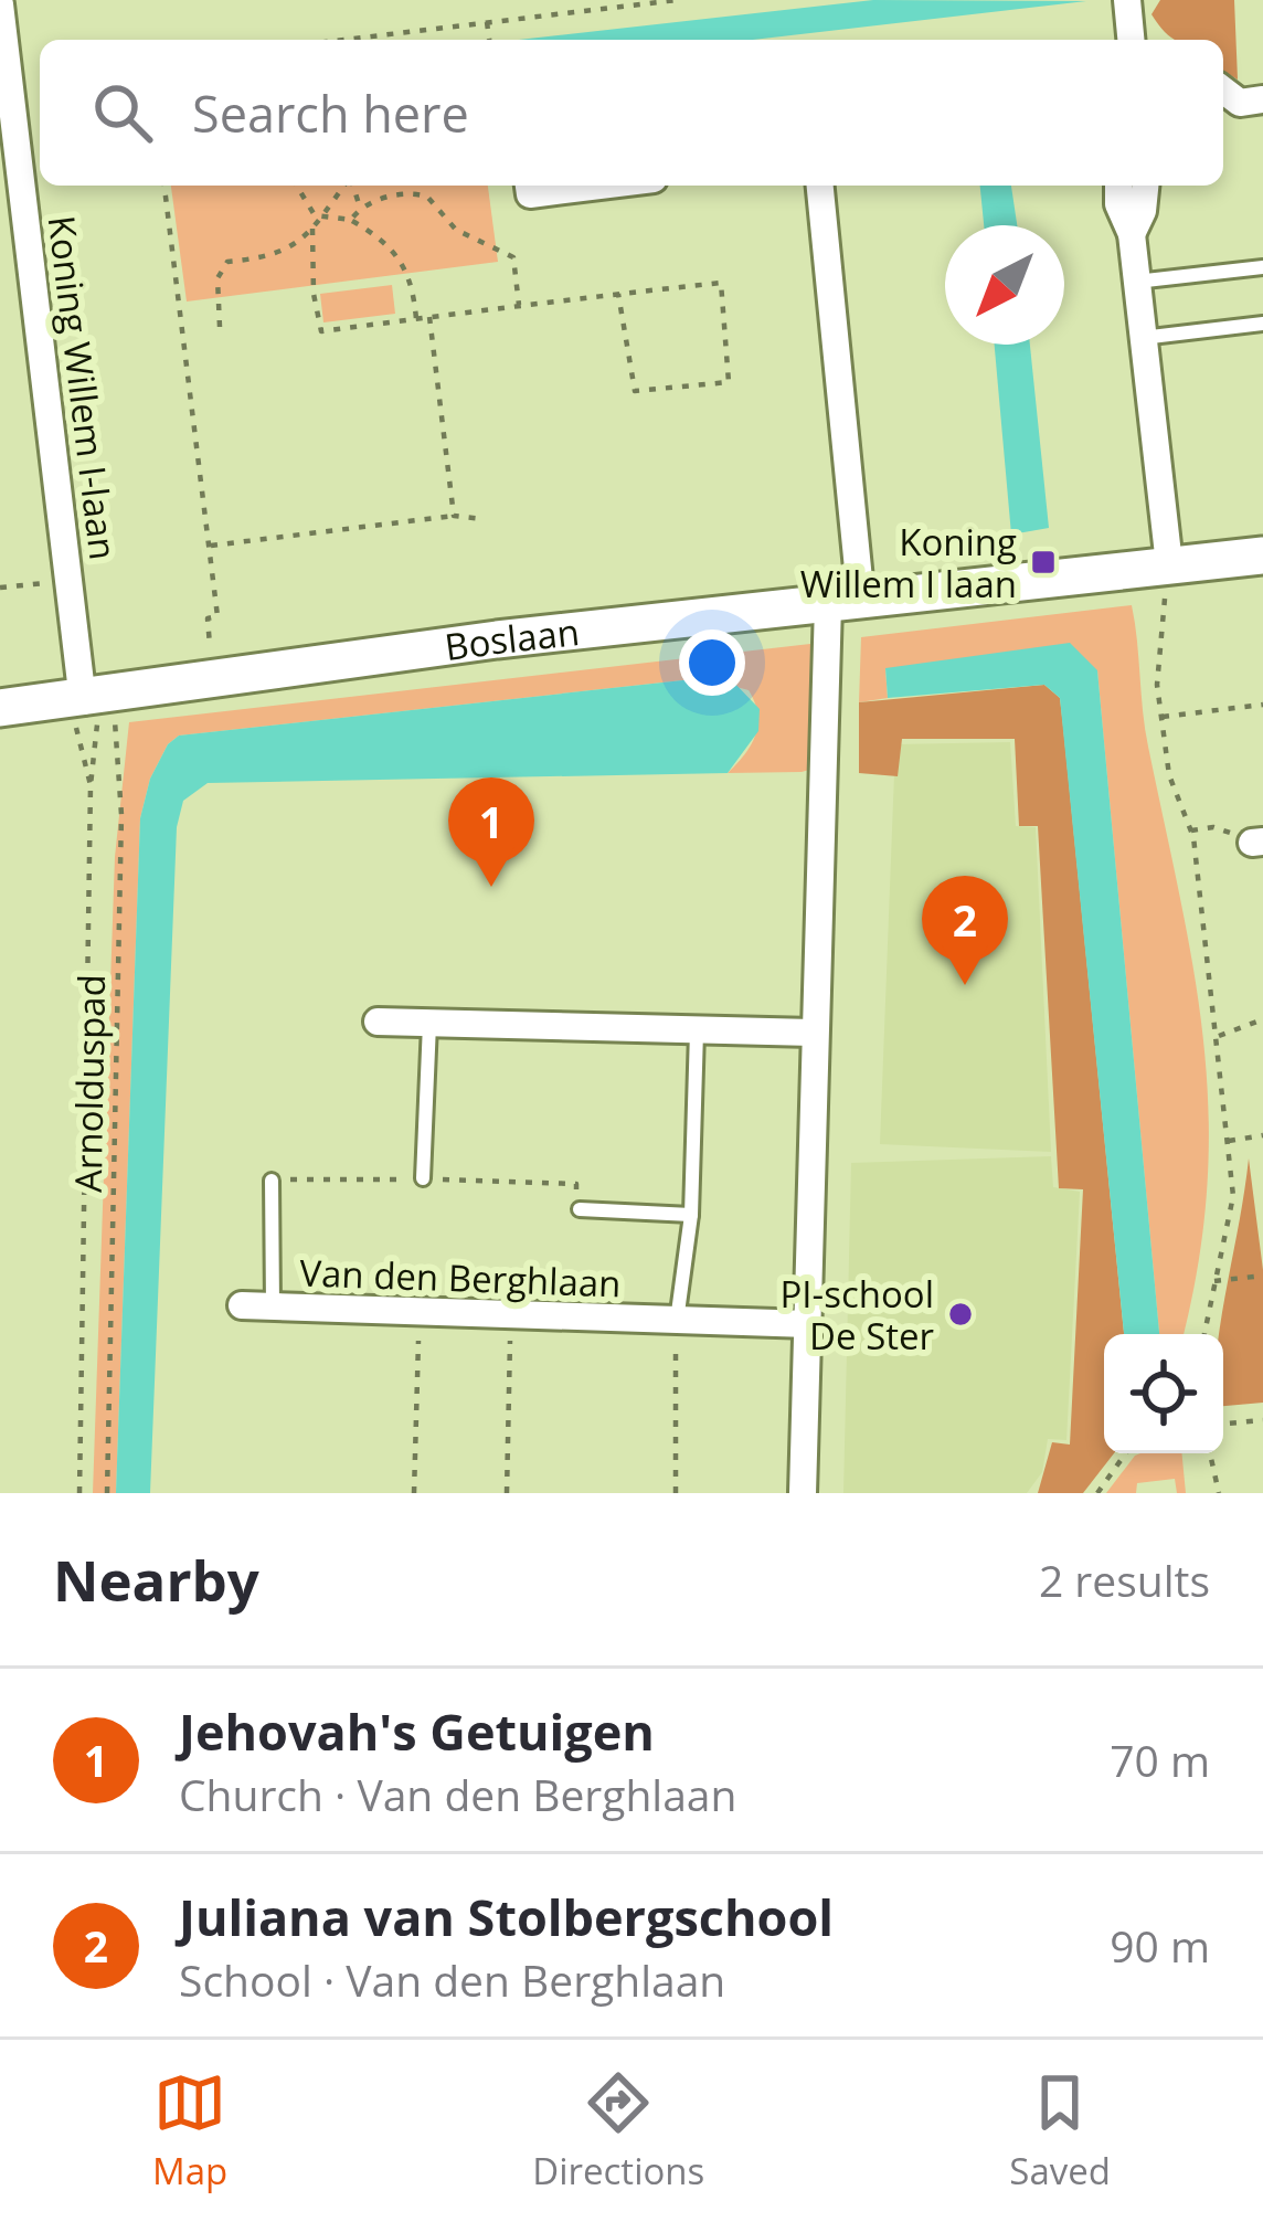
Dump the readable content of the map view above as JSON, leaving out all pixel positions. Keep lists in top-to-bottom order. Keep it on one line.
{"streets":{"street":["Koning Willem I-laan","Boslaan","Van den Berghlaan"],"path":["Arnolduspad"]},"crossings":[["Koning Willem I-laan","Boslaan"],["Koning Willem I-laan","Arnolduspad"],["Boslaan","Arnolduspad"]],"places":{"transit":["Koning Willem I laan"],"other":["PI-school De Ster"]},"north":"bottom left","page":{"search":"Search here","pins":["1","2"],"heading":["Nearby","2 results"],"list":[{"mark":"1","name":"Jehovah's Getuigen","note":"Church · Van den Berghlaan","value":"70 m"},{"mark":"2","name":"Juliana van Stolbergschool","note":"School · Van den Berghlaan","value":"90 m"}],"nav":["Map","Directions","Saved"]}}
